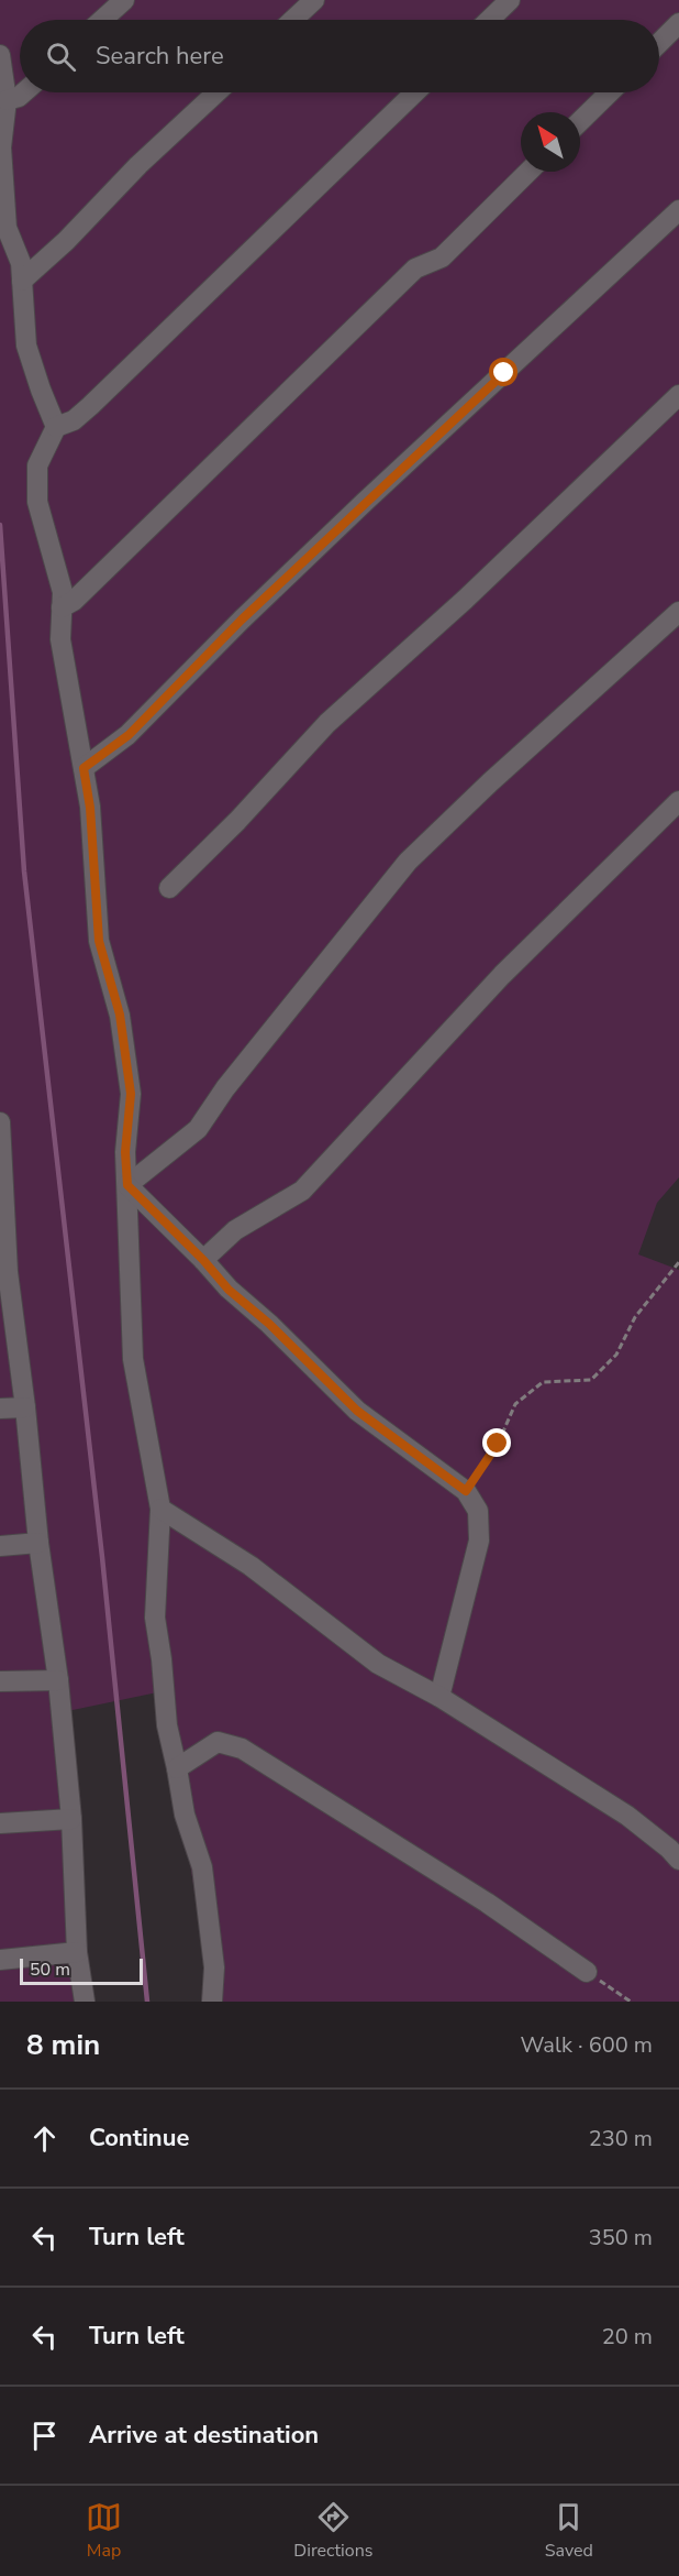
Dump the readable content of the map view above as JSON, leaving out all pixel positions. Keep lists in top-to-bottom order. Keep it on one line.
{"scale_bar":"50 m","north":"top left","page":{"search":"Search here","scale":"50 m","heading":["8 min","Walk · 600 m"],"list":[["Continue","230 m"],["Turn left","350 m"],["Turn left","20 m"],"Arrive at destination"],"nav":["Map","Directions","Saved"]}}
